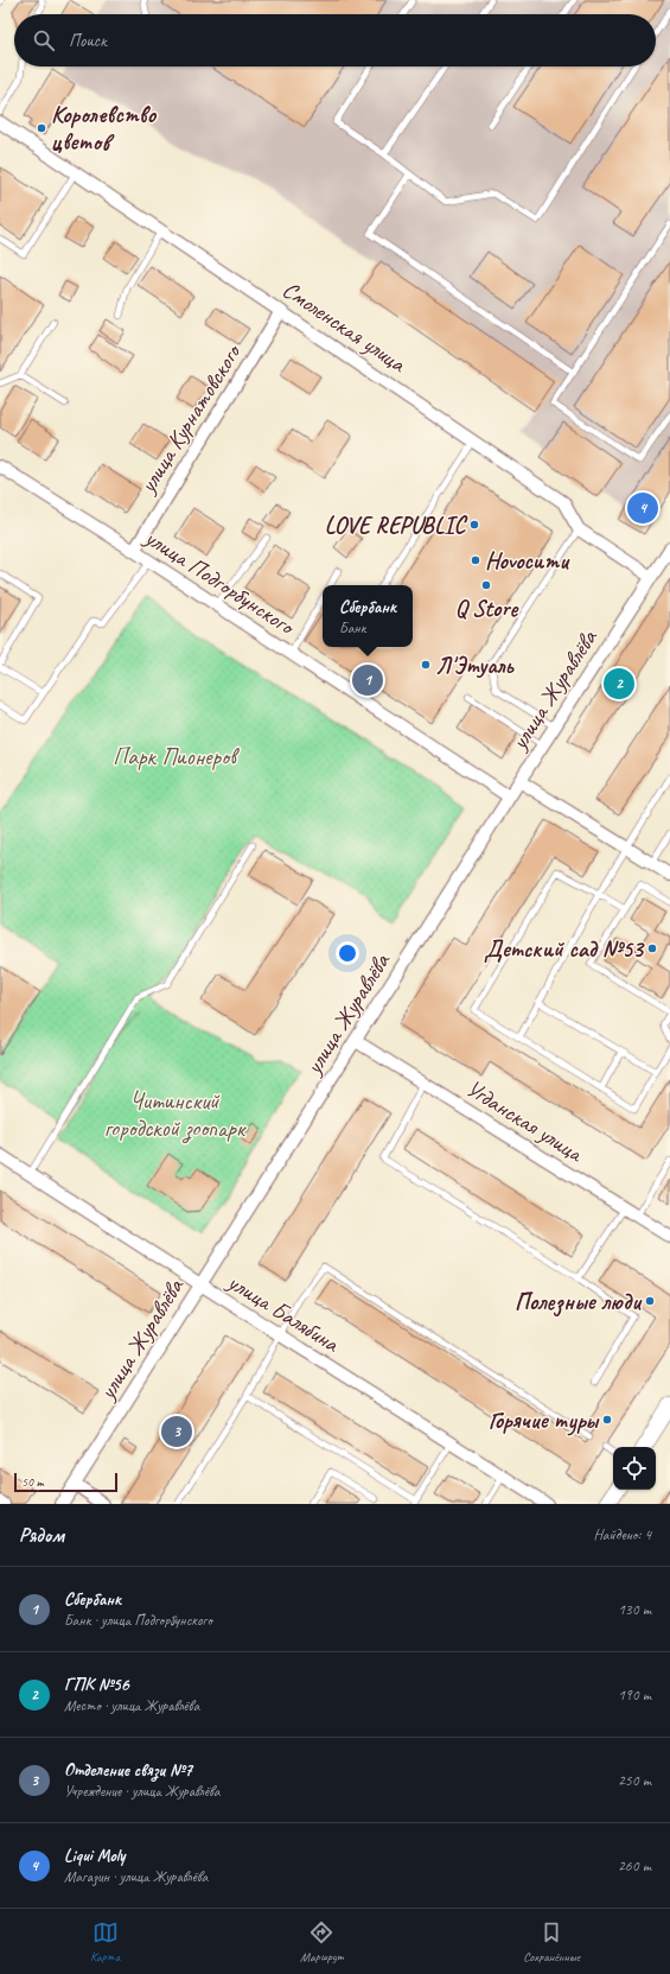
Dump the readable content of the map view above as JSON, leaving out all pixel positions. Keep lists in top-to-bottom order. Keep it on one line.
{"streets":{"street":["Смоленская улица","улица Курнатовского","улица Подгорбунского","улица Журавлёва","Угданская улица","улица Балябина"]},"crossings":[["Смоленская улица","улица Курнатовского"],["Смоленская улица","улица Журавлёва"],["улица Курнатовского","улица Подгорбунского"],["улица Подгорбунского","улица Журавлёва"],["улица Журавлёва","Угданская улица"],["улица Журавлёва","улица Балябина"]],"parks":["Парк Пионеров","Читинский городской зоопарк"],"places":["Королевство цветов","LOVE REPUBLIC","Ноvосити","Q Store","Л'Этуаль","Детский сад №53","Полезные люди","Горячие туры"],"scale_bar":"50 m","page":{"search":"Поиск","pins":["4","1","2","3"],"popup":["Сбербанк","Банк"],"scale":"50 m","heading":["Рядом","Найдено: 4"],"list":[{"mark":"1","name":"Сбербанк","note":"Банк · улица Подгорбунского","value":"130 m"},{"mark":"2","name":"ГПК №56","note":"Место · улица Журавлёва","value":"190 m"},{"mark":"3","name":"Отделение связи №7","note":"Учреждение · улица Журавлёва","value":"250 m"},{"mark":"4","name":"Liqui Moly","note":"Магазин · улица Журавлёва","value":"260 m"}],"nav":["Карта","Маршрут","Сохранённые"]}}
